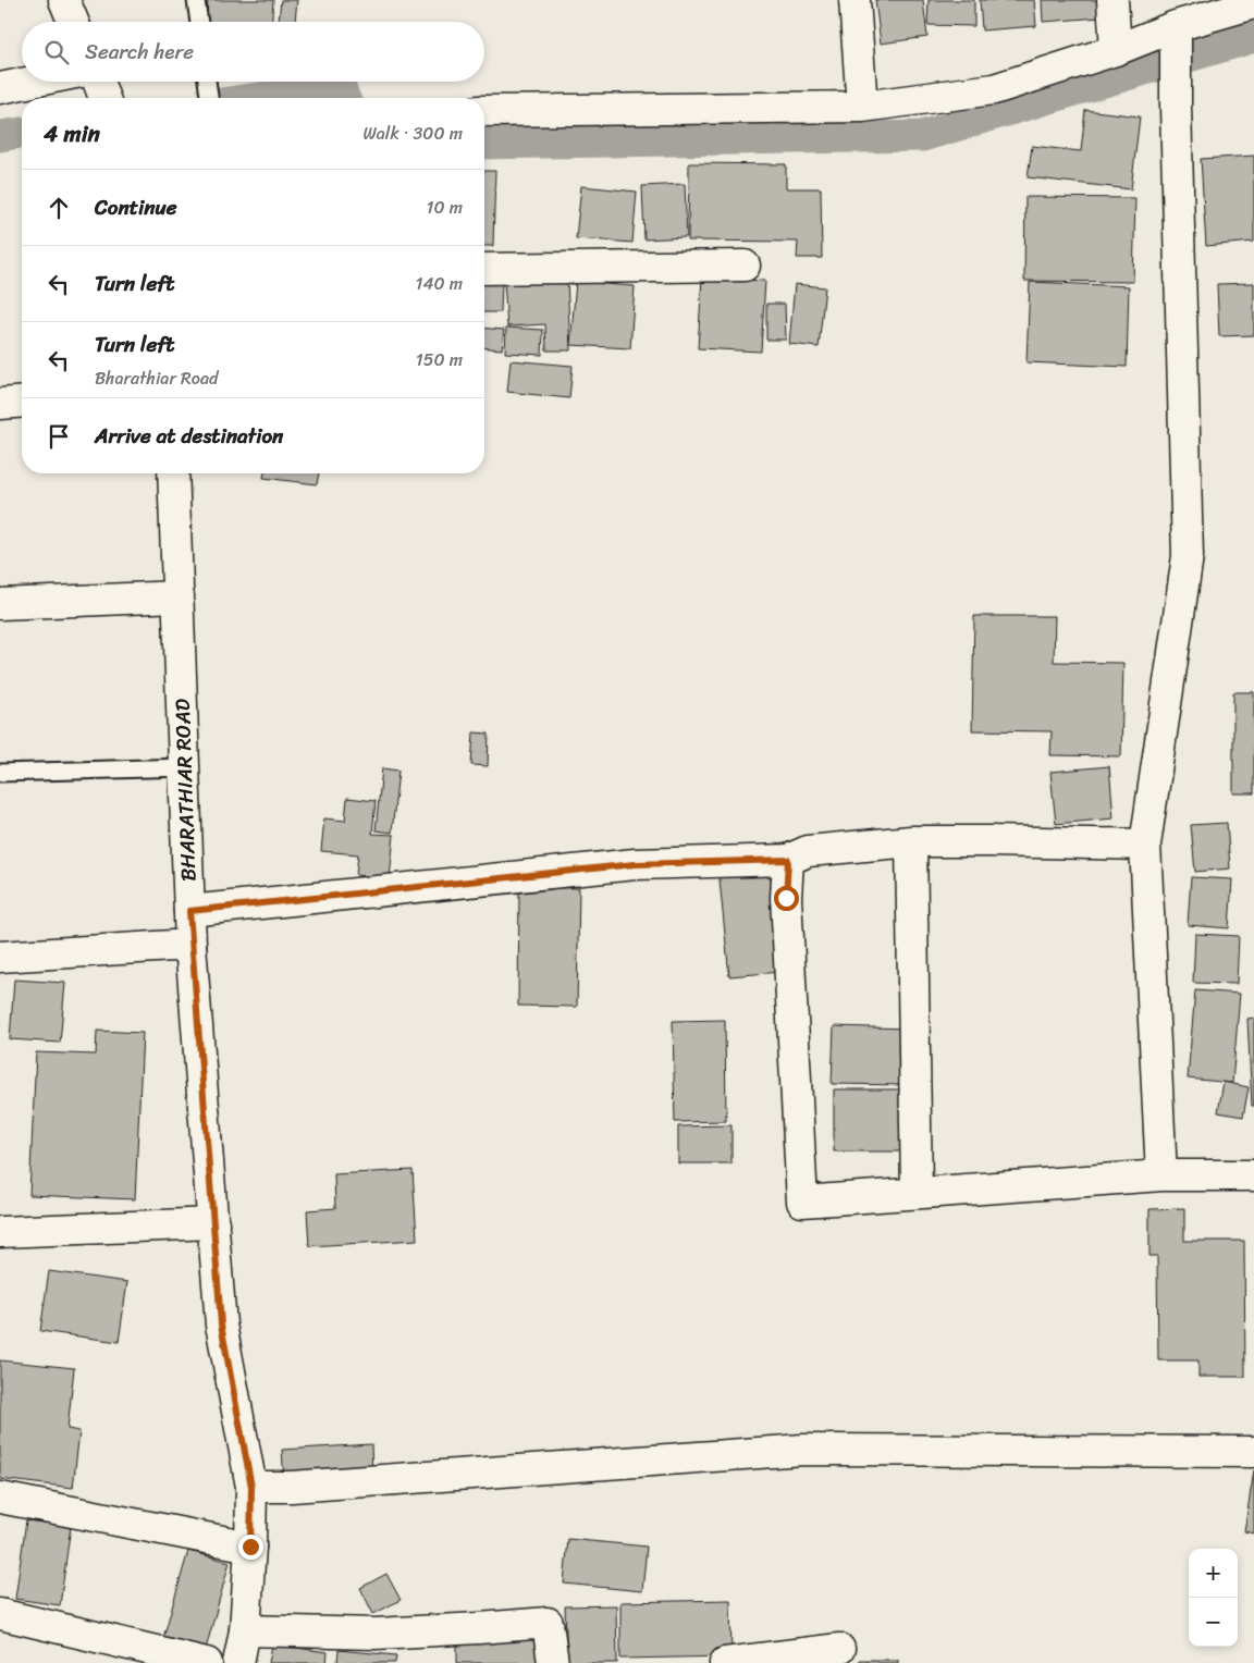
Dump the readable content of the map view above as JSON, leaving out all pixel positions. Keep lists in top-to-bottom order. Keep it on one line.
{"streets":{"street":["BHARATHIAR ROAD"]},"page":{"search":"Search here","heading":["4 min","Walk · 300 m"],"list":[["Continue","10 m"],["Turn left","140 m"],["Turn left","Bharathiar Road","150 m"],"Arrive at destination"],"map_buttons":["+","−"]}}
